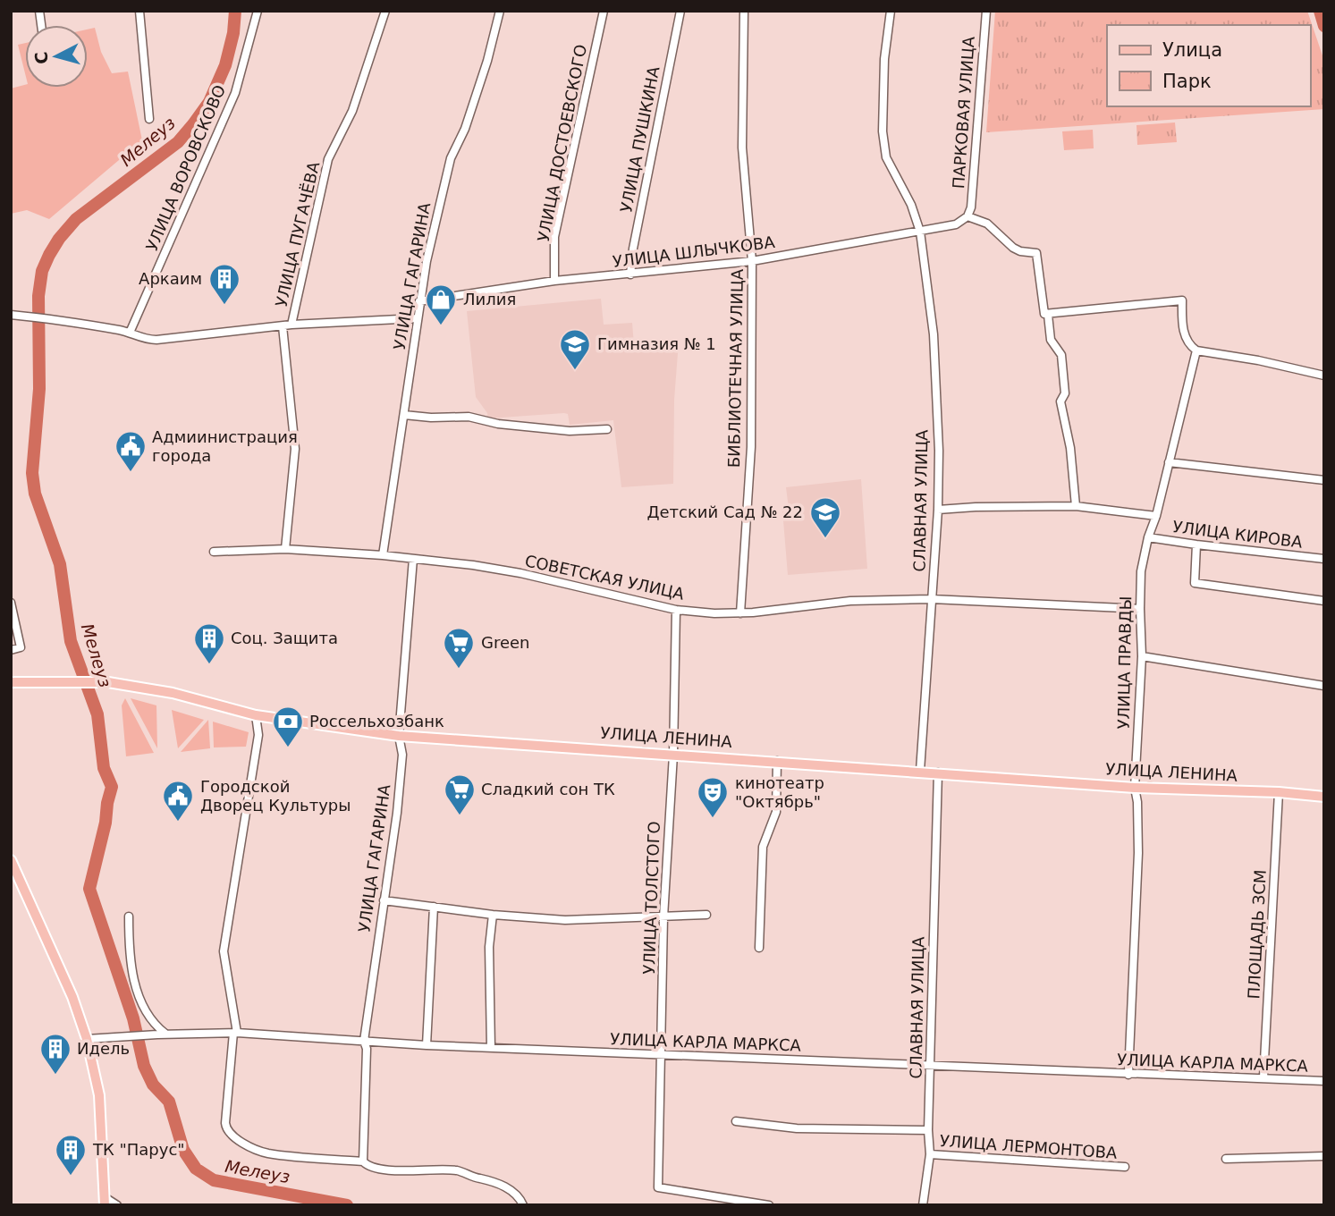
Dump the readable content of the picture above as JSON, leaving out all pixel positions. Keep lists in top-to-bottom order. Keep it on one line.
{"streets":{"main road":["УЛИЦА ЛЕНИНА"],"street":["ПАРКОВАЯ УЛИЦА","УЛИЦА ПУШКИНА","УЛИЦА ДОСТОЕВСКОГО","УЛИЦА ВОРОВСКОВО","УЛИЦА ПУГАЧЁВА","УЛИЦА ШЛЫЧКОВА","УЛИЦА ГАГАРИНА","БИБЛИОТЕЧНАЯ УЛИЦА","СЛАВНАЯ УЛИЦА","УЛИЦА КИРОВА","СОВЕТСКАЯ УЛИЦА","УЛИЦА ПРАВДЫ","УЛИЦА ТОЛСТОГО","ПЛОЩАДЬ ЗСМ","УЛИЦА КАРЛА МАРКСА","УЛИЦА ЛЕРМОНТОВА"]},"crossings":[["ПАРКОВАЯ УЛИЦА","УЛИЦА ШЛЫЧКОВА"],["УЛИЦА ПУШКИНА","УЛИЦА ШЛЫЧКОВА"],["УЛИЦА ДОСТОЕВСКОГО","УЛИЦА ШЛЫЧКОВА"],["УЛИЦА ШЛЫЧКОВА","УЛИЦА ГАГАРИНА"],["УЛИЦА ШЛЫЧКОВА","БИБЛИОТЕЧНАЯ УЛИЦА"],["УЛИЦА ШЛЫЧКОВА","СЛАВНАЯ УЛИЦА"],["УЛИЦА ГАГАРИНА","СОВЕТСКАЯ УЛИЦА"],["УЛИЦА ГАГАРИНА","УЛИЦА ЛЕНИНА"],["УЛИЦА ГАГАРИНА","УЛИЦА КАРЛА МАРКСА"],["БИБЛИОТЕЧНАЯ УЛИЦА","СОВЕТСКАЯ УЛИЦА"],["СЛАВНАЯ УЛИЦА","СОВЕТСКАЯ УЛИЦА"],["СЛАВНАЯ УЛИЦА","УЛИЦА ЛЕНИНА"],["СЛАВНАЯ УЛИЦА","УЛИЦА КАРЛА МАРКСА"],["СЛАВНАЯ УЛИЦА","УЛИЦА ЛЕРМОНТОВА"],["УЛИЦА КИРОВА","УЛИЦА ПРАВДЫ"],["СОВЕТСКАЯ УЛИЦА","УЛИЦА ПРАВДЫ"],["СОВЕТСКАЯ УЛИЦА","УЛИЦА ТОЛСТОГО"],["УЛИЦА ПРАВДЫ","УЛИЦА ЛЕНИНА"],["УЛИЦА ПРАВДЫ","УЛИЦА КАРЛА МАРКСА"],["УЛИЦА ЛЕНИНА","УЛИЦА ТОЛСТОГО"],["УЛИЦА ЛЕНИНА","ПЛОЩАДЬ ЗСМ"],["УЛИЦА ТОЛСТОГО","УЛИЦА КАРЛА МАРКСА"],["ПЛОЩАДЬ ЗСМ","УЛИЦА КАРЛА МАРКСА"]],"water":["Мелеуз"],"places":{"building":["Аркаим","Соц. Защита","Идель","ТК \"Парус\""],"shop":["Лилия"],"school or university":["Гимназия № 1","Детский Сад № 22"],"public building":["Адмиинистрация города","Городской Дворец Культуры"],"supermarket":["Green","Сладкий сон ТК"],"bank":["Россельхозбанк"],"theatre":["кинотеатр \"Октябрь\""]},"legend":["Улица","Парк"],"north":"left"}
